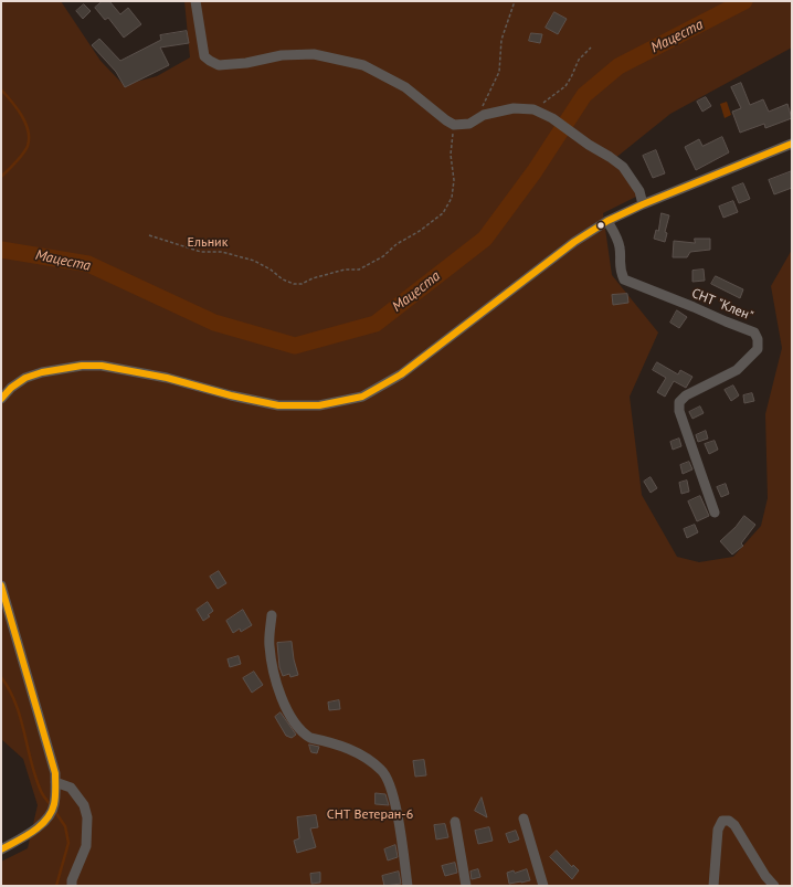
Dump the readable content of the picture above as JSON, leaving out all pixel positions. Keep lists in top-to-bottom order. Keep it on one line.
{"streets":{"street":["СНТ \"Клен\""]},"water":["Мацеста"],"parks":["Ельник","СНТ Ветеран-6"]}
